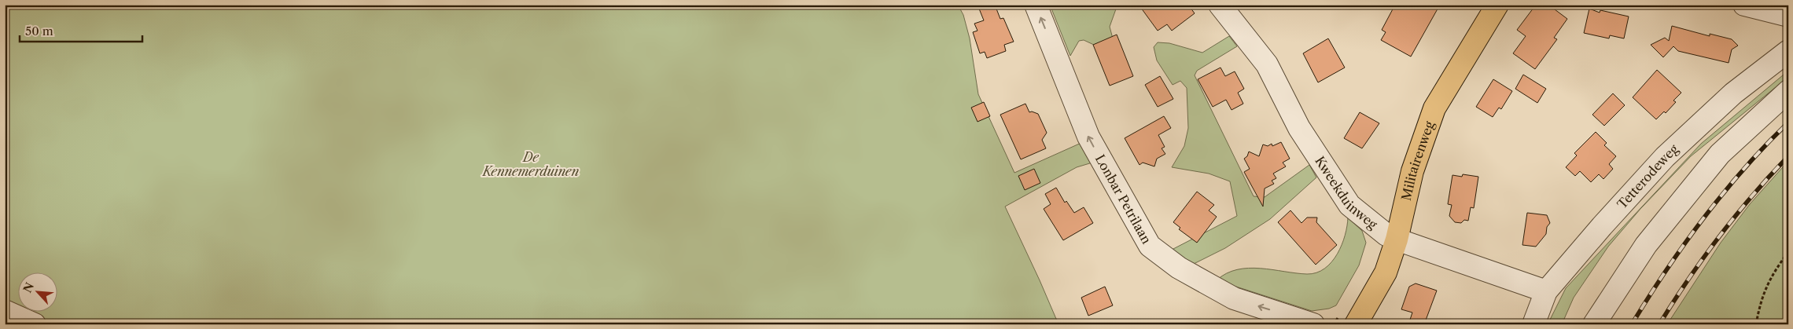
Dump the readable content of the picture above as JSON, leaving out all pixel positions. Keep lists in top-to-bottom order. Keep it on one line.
{"streets":{"main road":["Militairenweg"],"street":["Tetterodeweg","Kweekduinweg","Lonbar Petrilaan"]},"crossings":[["Militairenweg","Kweekduinweg"],["Tetterodeweg","Kweekduinweg"]],"one_way":["Lonbar Petrilaan"],"parks":["De Kennemerduinen"],"scale_bar":"50 m","north":"top left"}
